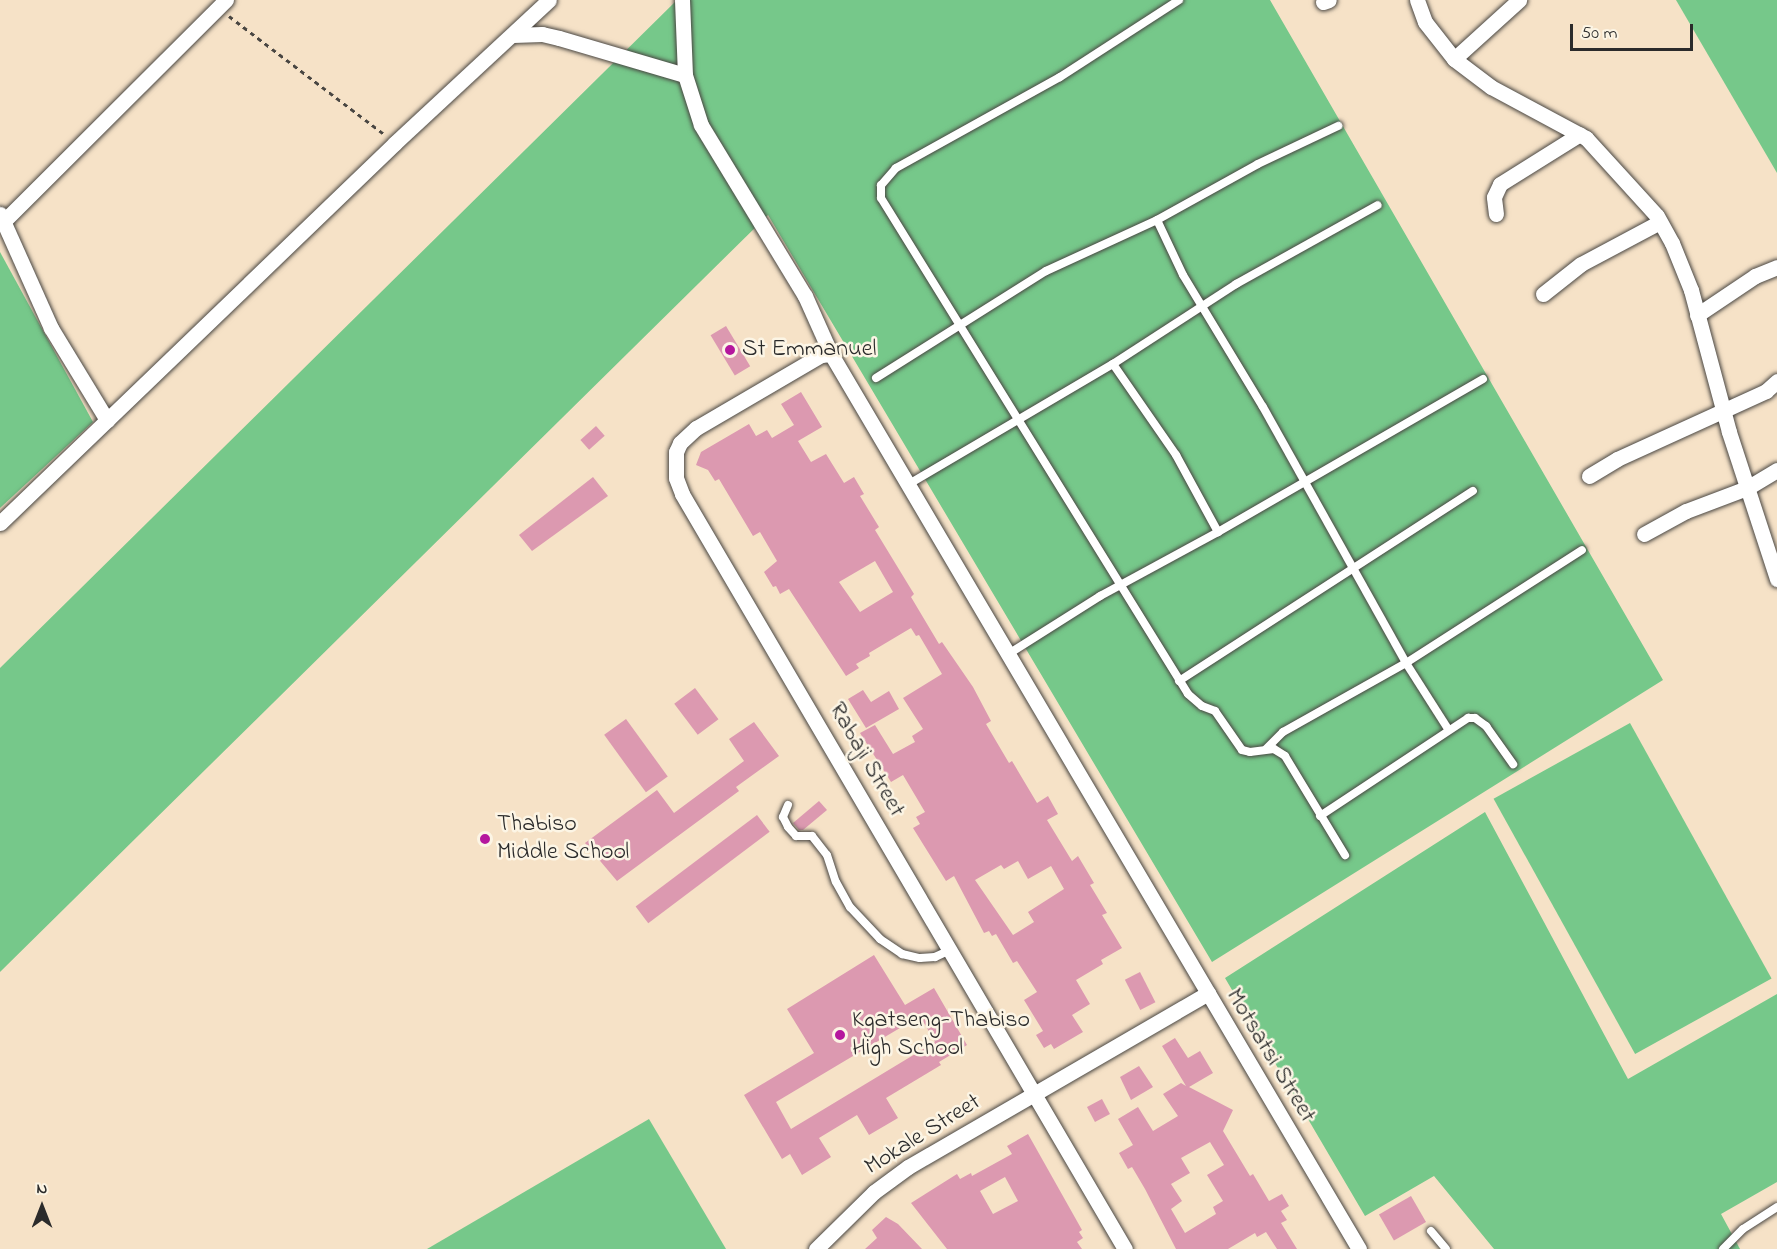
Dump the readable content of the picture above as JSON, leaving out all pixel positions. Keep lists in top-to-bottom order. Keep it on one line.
{"streets":{"street":["Rabaji Street","Motsatsi Street","Mokale Street"]},"crossings":[["Rabaji Street","Motsatsi Street"],["Rabaji Street","Mokale Street"],["Motsatsi Street","Mokale Street"]],"places":["St Emmanuel","Thabiso Middle School","Kgatseng-Thabiso High School"],"scale_bar":"50 m","north":"top"}
